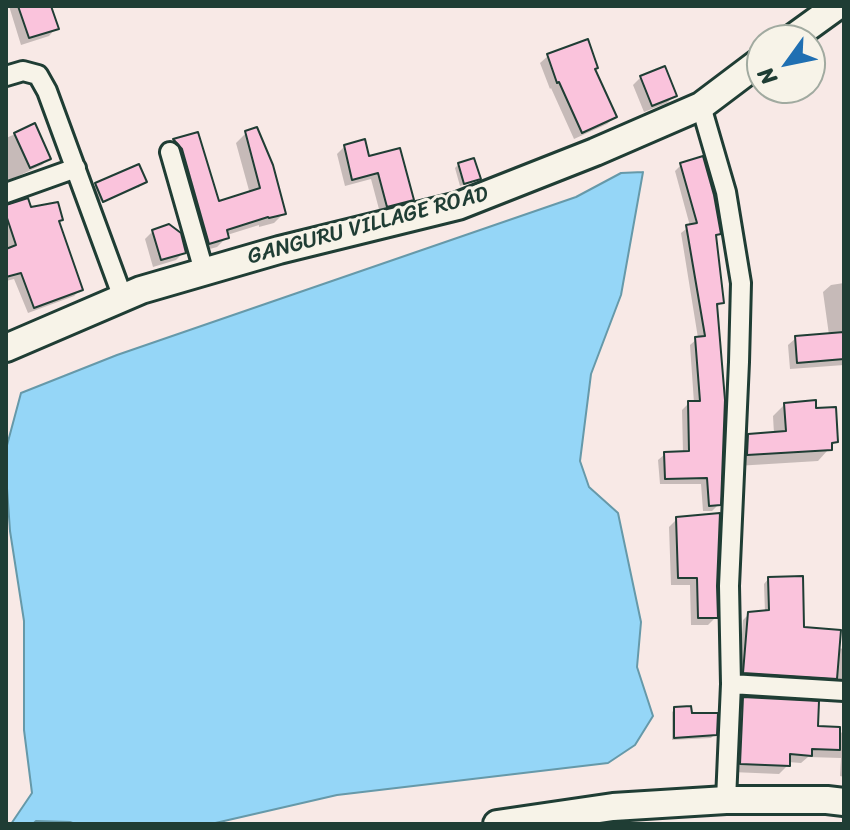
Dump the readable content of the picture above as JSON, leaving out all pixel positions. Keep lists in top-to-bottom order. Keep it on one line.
{"streets":{"street":["GANGURU VILLAGE ROAD"]},"north":"bottom left"}
